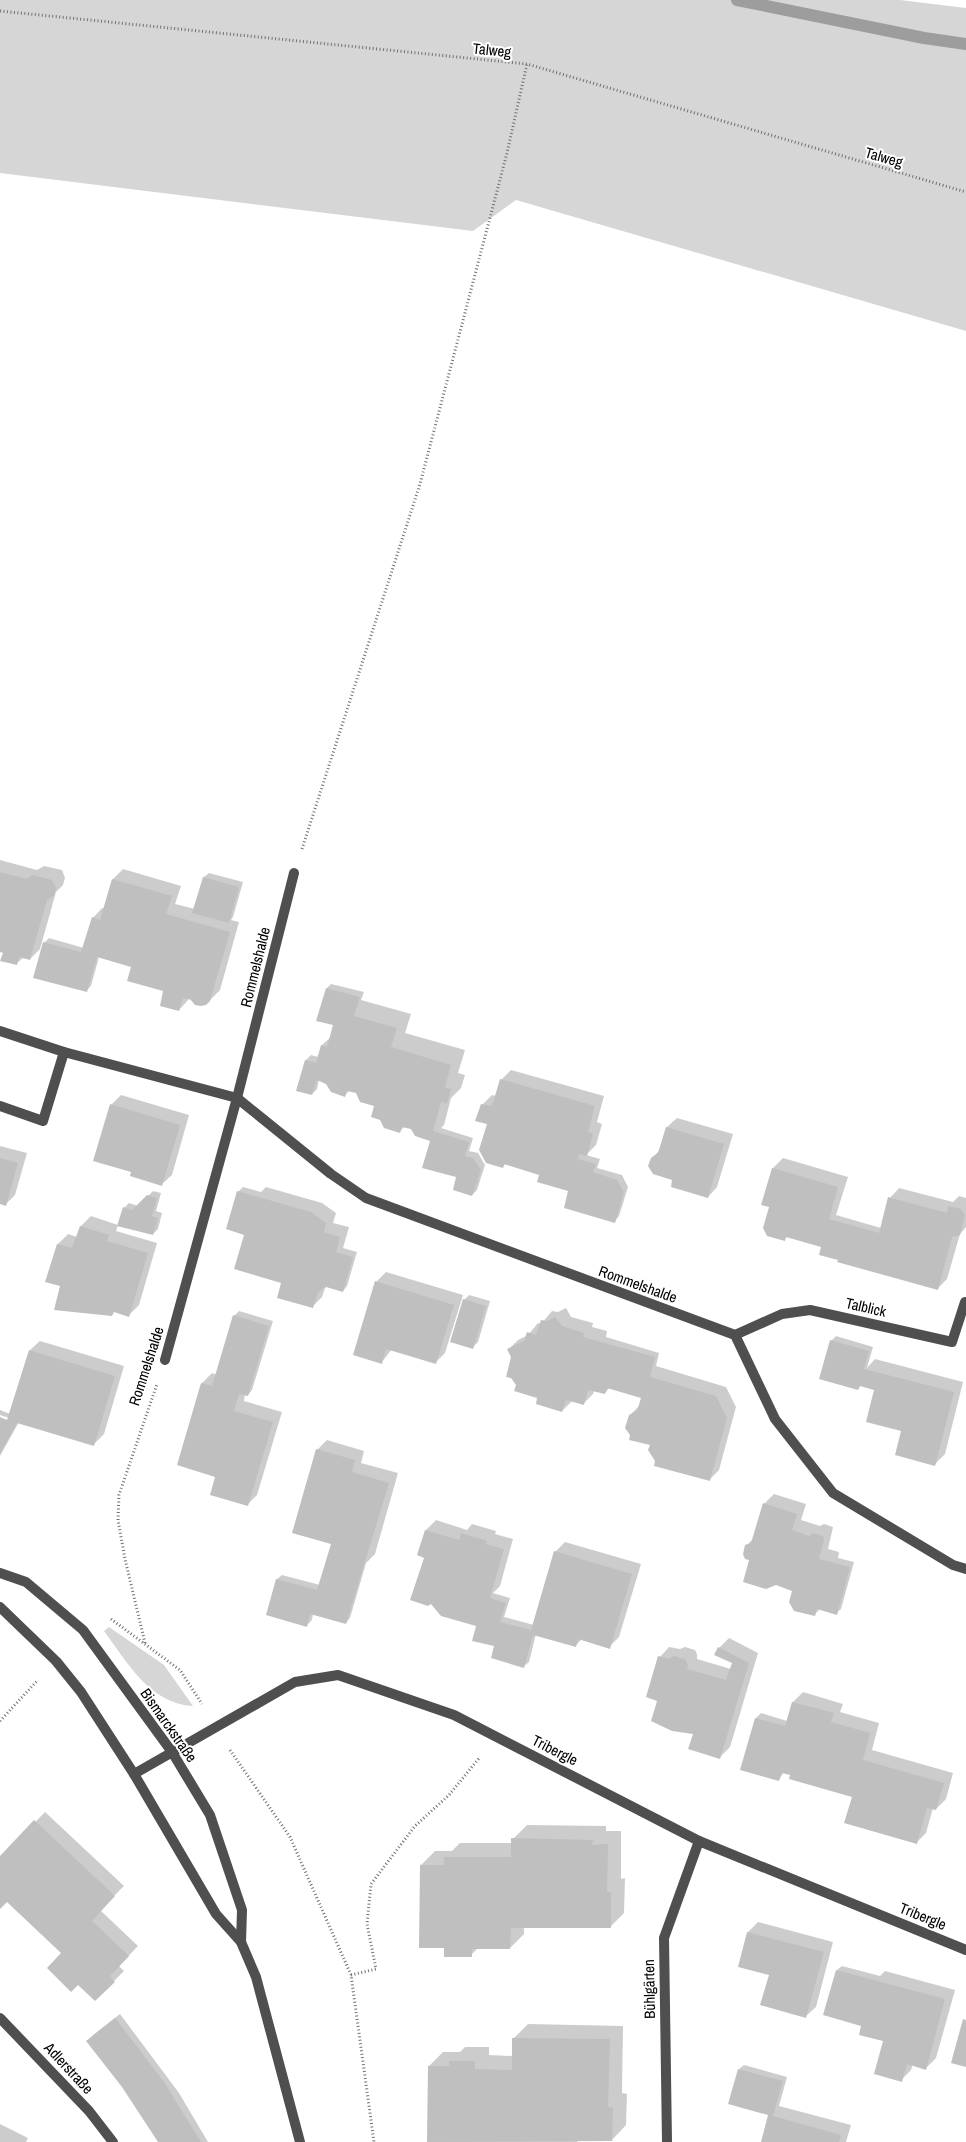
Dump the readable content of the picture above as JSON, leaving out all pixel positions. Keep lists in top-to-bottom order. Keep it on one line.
{"streets":{"street":["Rommelshalde","Talblick","Bismarckstraße","Tribergle","Bühlgärten","Adlerstraße"],"path":["Talweg"]},"crossings":[["Rommelshalde","Talblick"],["Bismarckstraße","Tribergle"],["Tribergle","Bühlgärten"]]}
